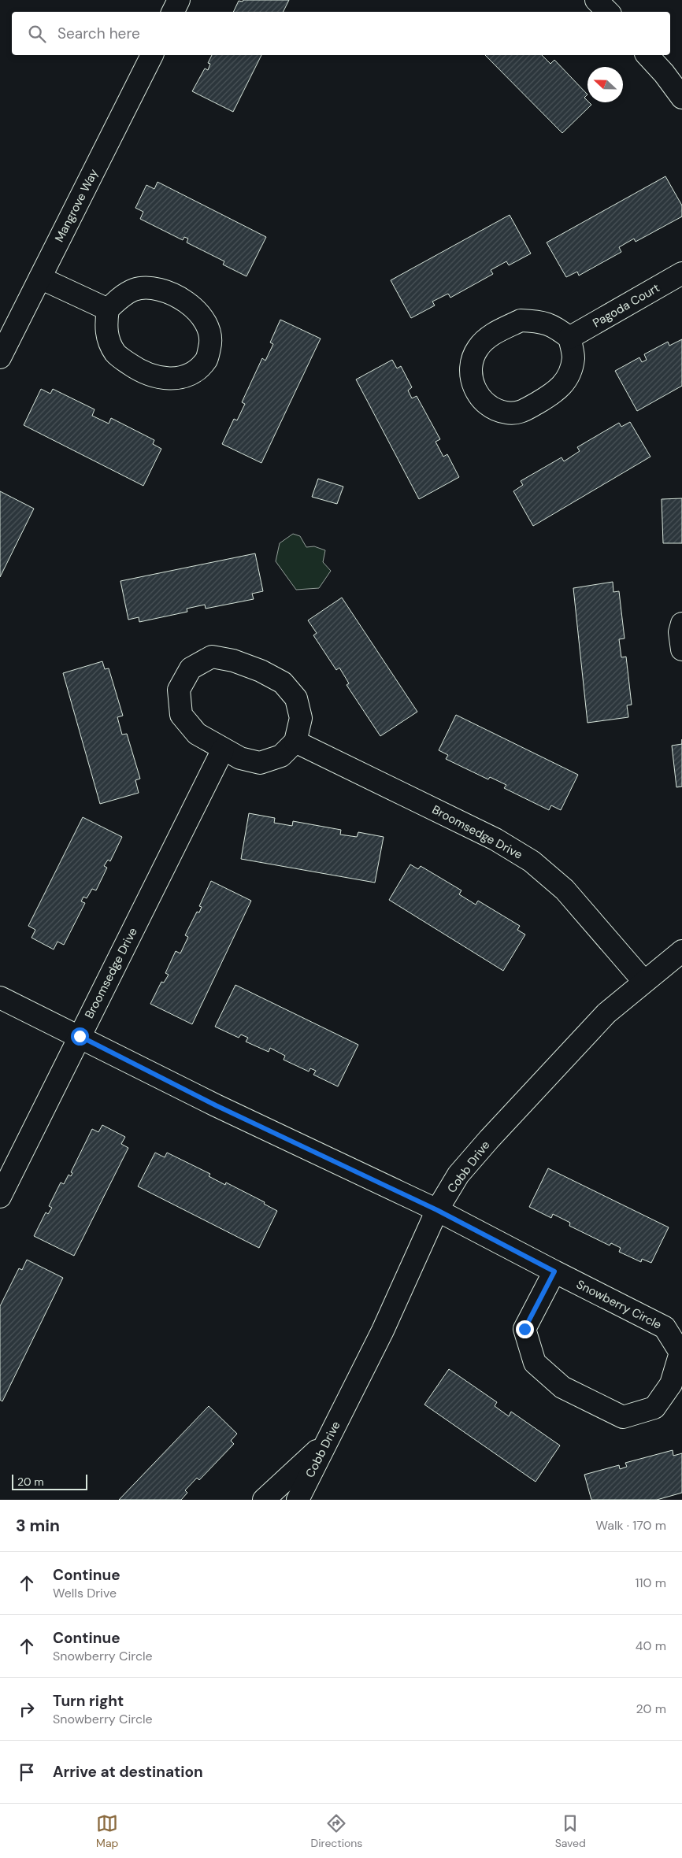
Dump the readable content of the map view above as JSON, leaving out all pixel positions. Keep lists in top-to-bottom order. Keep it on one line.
{"streets":{"street":["Mangrove Way","Pagoda Court","Broomsedge Drive","Cobb Drive","Snowberry Circle"]},"crossings":[["Broomsedge Drive","Cobb Drive"],["Broomsedge Drive","Snowberry Circle"],["Cobb Drive","Snowberry Circle"]],"scale_bar":"20 m","north":"left","page":{"search":"Search here","scale":"20 m","heading":["3 min","Walk · 170 m"],"list":[["Continue","Wells Drive","110 m"],["Continue","Snowberry Circle","40 m"],["Turn right","Snowberry Circle","20 m"],"Arrive at destination"],"nav":["Map","Directions","Saved"]}}
